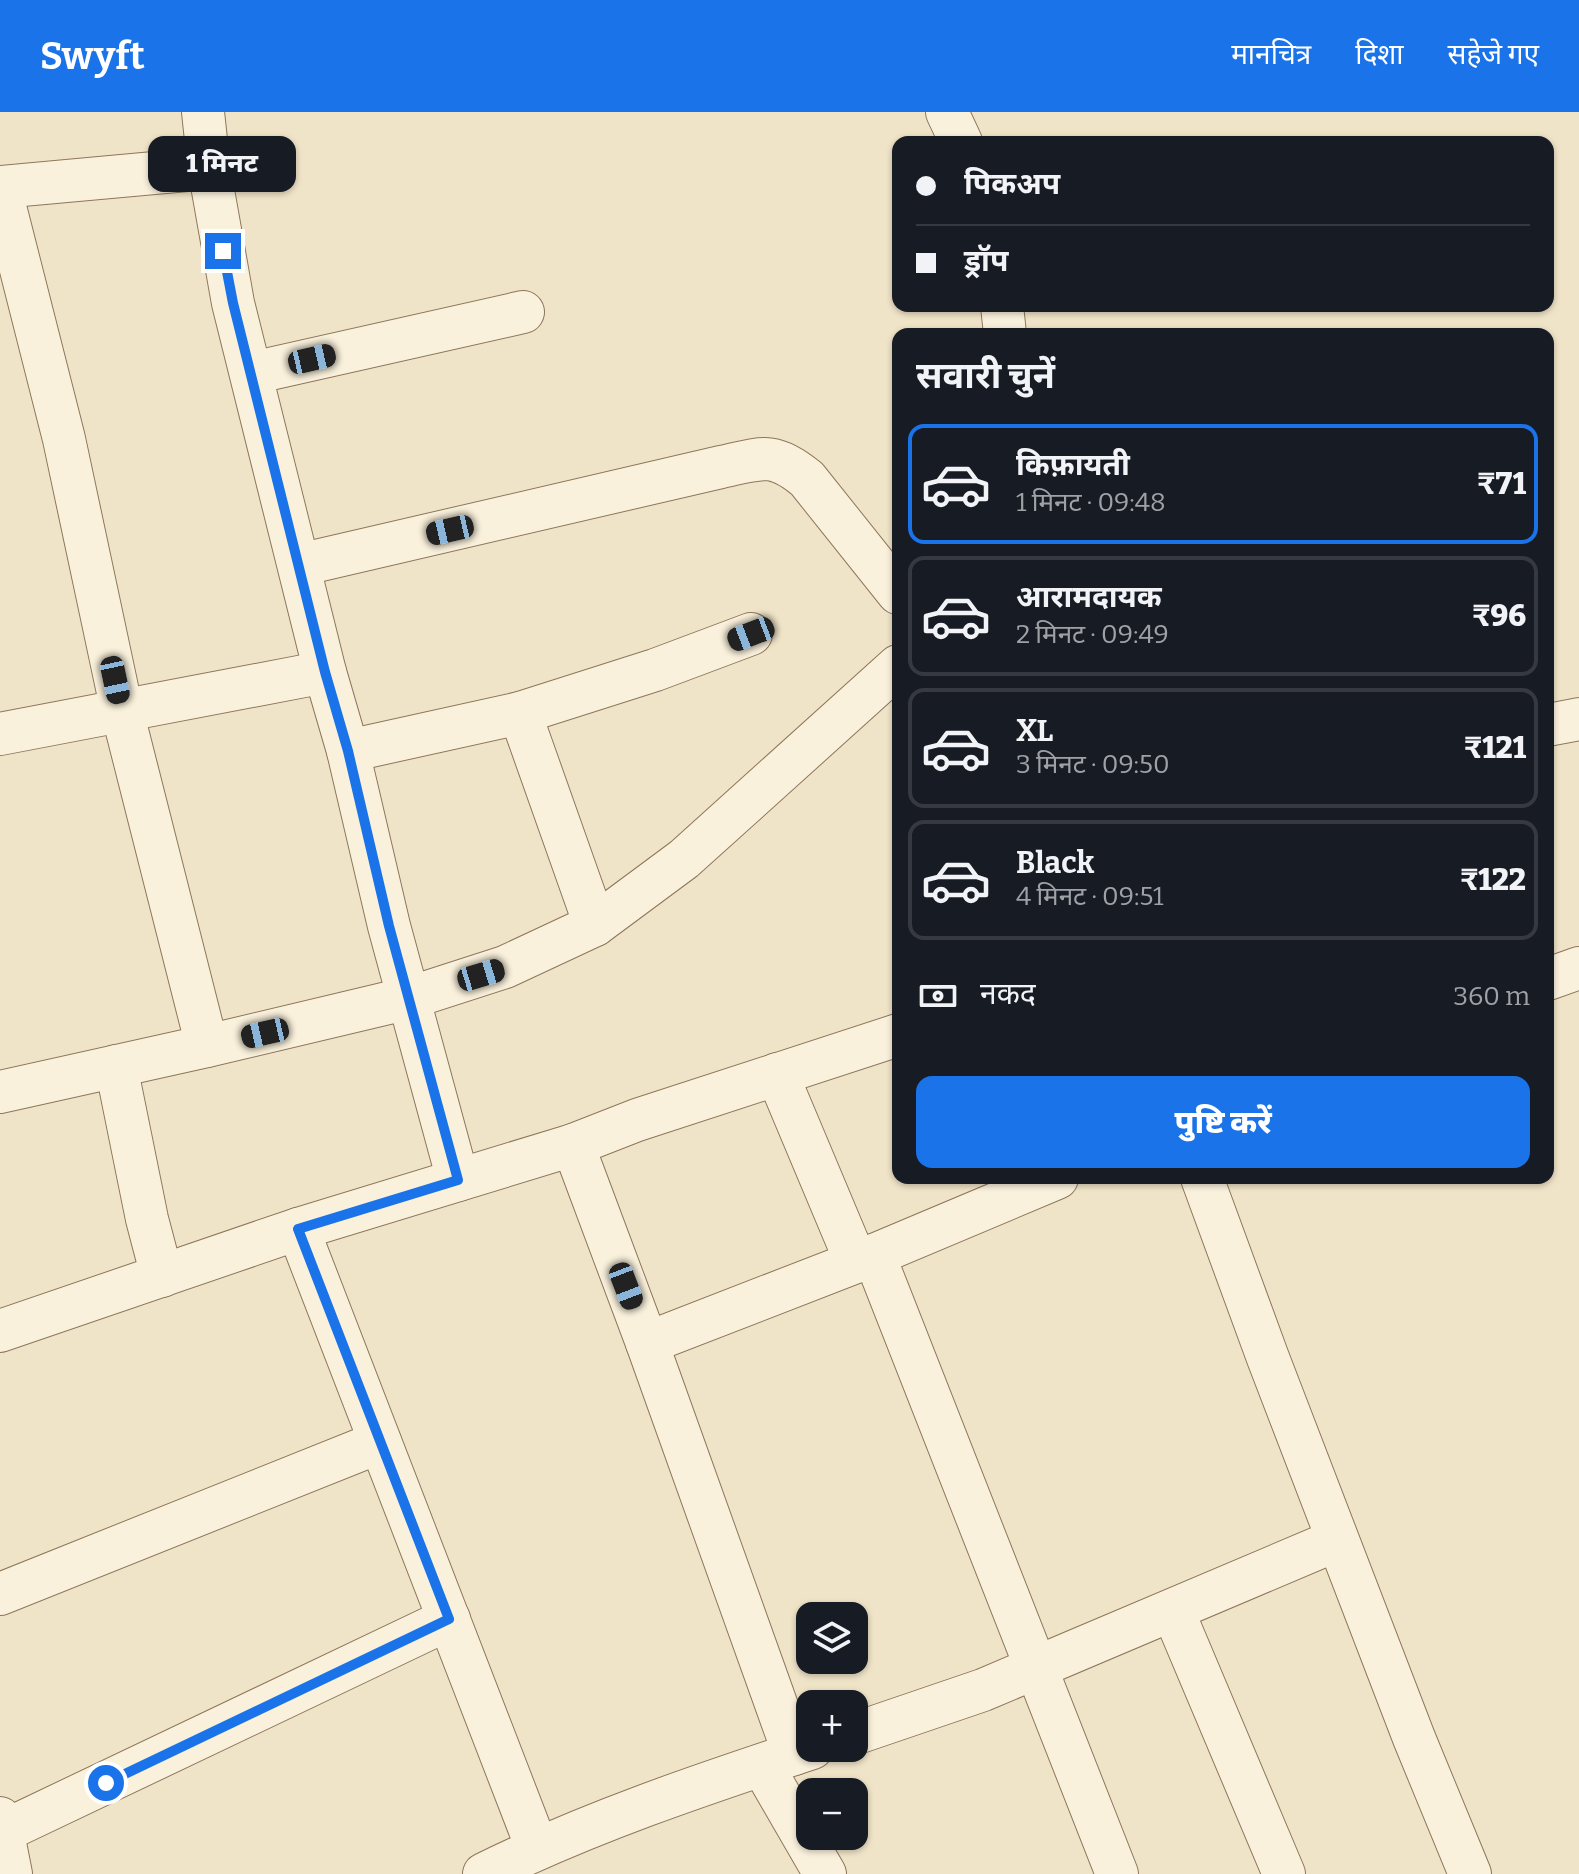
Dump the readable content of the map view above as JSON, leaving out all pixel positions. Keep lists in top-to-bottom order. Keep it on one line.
{"page":{"header":"Swyft","nav":["मानचित्र","दिशा","सहेजे गए"],"bubble":"1 मिनट","banner":["पिकअप","ड्रॉप"],"heading":"सवारी चुनें","list":[{"name":"किफ़ायती","note":"1 मिनट · 09:48","value":"₹71"},{"name":"आरामदायक","note":"2 मिनट · 09:49","value":"₹96"},{"name":"XL","note":"3 मिनट · 09:50","value":"₹121"},{"name":"Black","note":"4 मिनट · 09:51","value":"₹122"}],"pay":["नकद","360 m"],"buttons":"पुष्टि करें","map_buttons":["+","−"]}}
